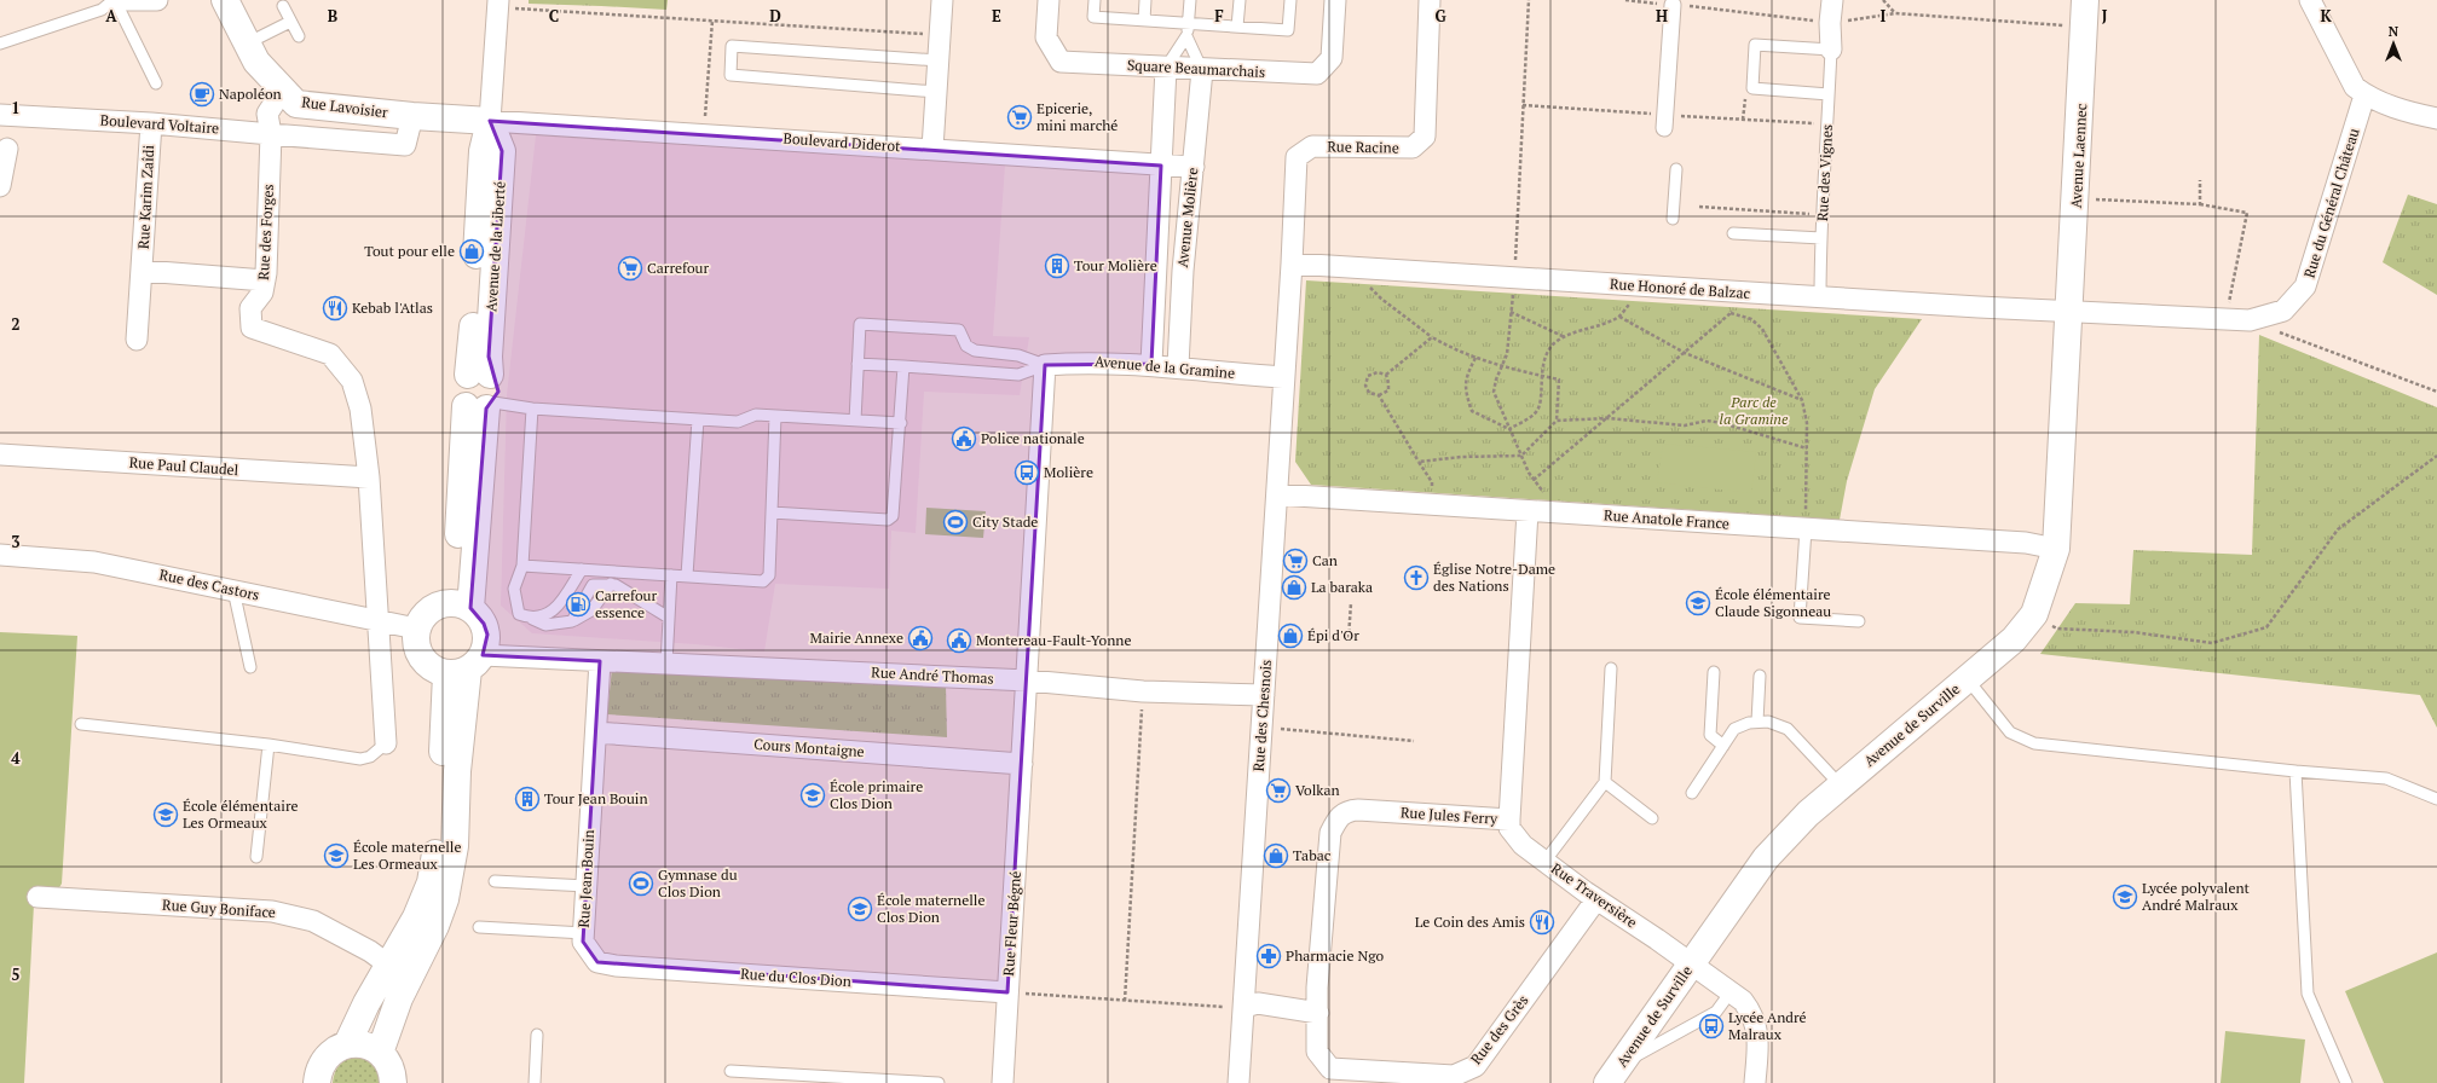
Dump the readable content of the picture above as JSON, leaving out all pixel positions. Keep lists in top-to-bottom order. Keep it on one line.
{"streets":{"street":["Square Beaumarchais","Rue Lavoisier","Boulevard Voltaire","Boulevard Diderot","Rue Racine","Avenue Laennec","Rue Karim Zaîdi","Rue du Général Château","Avenue Molière","Rue des Forges","Avenue de la Liberté","Rue Honoré de Balzac","Avenue de la Gramine","Rue Paul Claudel","Rue Anatole France","Rue des Castors","Rue André Thomas","Rue des Chesnois","Avenue de Surville","Cours Montaigne","Rue Jules Ferry","Rue Jean Bouin","Rue Traversière","Rue Guy Boniface","Rue Fleur Bégné","Rue du Clos Dion","Rue des Grès"],"lane":["Rue des Vignes"]},"crossings":[["Square Beaumarchais","Avenue Molière"],["Rue Lavoisier","Boulevard Voltaire"],["Rue Lavoisier","Boulevard Diderot"],["Rue Lavoisier","Avenue de la Liberté"],["Boulevard Voltaire","Rue Karim Zaîdi"],["Boulevard Voltaire","Rue des Forges"],["Boulevard Diderot","Avenue Molière"],["Boulevard Diderot","Avenue de la Liberté"],["Rue Racine","Rue Honoré de Balzac"],["Rue Racine","Avenue de la Gramine"],["Rue Racine","Rue des Chesnois"],["Avenue Laennec","Rue du Général Château"],["Avenue Laennec","Rue Honoré de Balzac"],["Avenue Laennec","Avenue de Surville"],["Rue des Vignes","Rue Honoré de Balzac"],["Rue du Général Château","Rue Honoré de Balzac"],["Rue du Général Château","Avenue de Surville"],["Avenue Molière","Avenue de la Gramine"],["Rue des Forges","Rue Paul Claudel"],["Rue Honoré de Balzac","Avenue de Surville"],["Avenue de la Gramine","Rue des Chesnois"],["Avenue de la Gramine","Rue Fleur Bégné"],["Rue Anatole France","Rue des Chesnois"],["Rue Anatole France","Avenue de Surville"],["Rue Anatole France","Rue Jules Ferry"],["Rue des Castors","Rue André Thomas"],["Rue André Thomas","Rue des Chesnois"],["Rue André Thomas","Rue Jean Bouin"],["Rue André Thomas","Rue Fleur Bégné"],["Avenue de Surville","Rue Traversière"],["Cours Montaigne","Rue Jean Bouin"],["Cours Montaigne","Rue Fleur Bégné"],["Rue Jules Ferry","Rue Traversière"],["Rue Jules Ferry","Rue des Grès"],["Rue Jean Bouin","Rue du Clos Dion"],["Rue Traversière","Rue des Grès"],["Rue Fleur Bégné","Rue du Clos Dion"]],"parks":["Parc de la Gramine"],"places":{"cafe":["Napoléon"],"supermarket":["Epicerie, mini marché","Carrefour","Can","Volkan"],"shop":["Tout pour elle","La baraka","Épi d'Or","Tabac"],"building":["Tour Molière","Tour Jean Bouin"],"restaurant":["Kebab l'Atlas","Le Coin des Amis"],"public building":["Police nationale","Mairie Annexe","Montereau-Fault-Yonne"],"bus stop":["Molière","Lycée André Malraux"],"sports":["City Stade","Gymnase du Clos Dion"],"church":["Église Notre-Dame des Nations"],"school or university":["École élémentaire Claude Sigonneau","École primaire Clos Dion","École élémentaire Les Ormeaux","École maternelle Les Ormeaux","Lycée polyvalent André Malraux","École maternelle Clos Dion"],"fuel station":["Carrefour essence"],"pharmacy":["Pharmacie Ngo"]},"north":"top","grid":{"columns":["A","B","C","D","E","F","G","H","I","J","K"],"rows":["1","2","3","4","5"]}}
